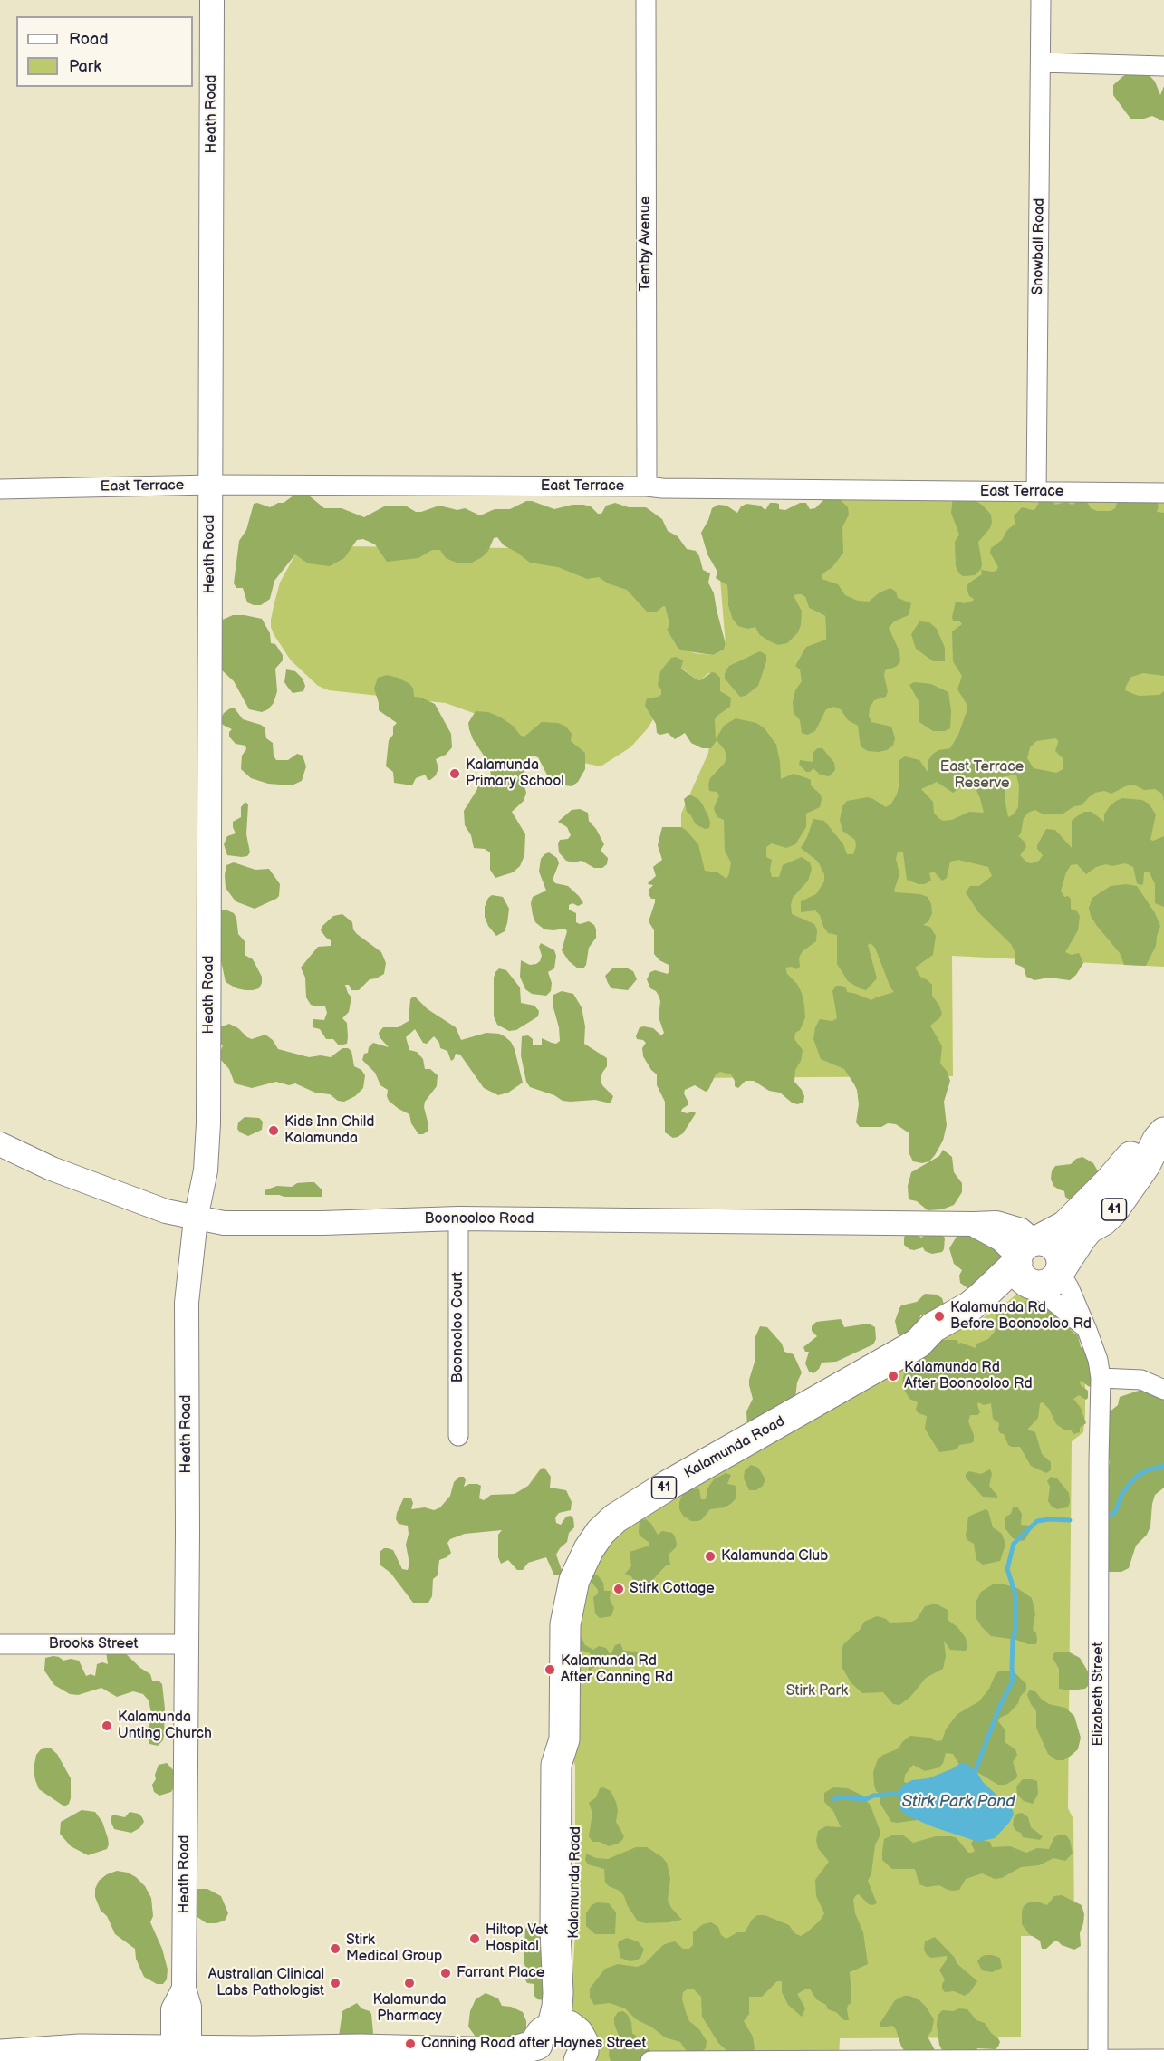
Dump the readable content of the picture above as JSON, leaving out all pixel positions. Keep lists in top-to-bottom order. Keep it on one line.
{"streets":{"main road":["41","Kalamunda Road"],"street":["Heath Road","Temby Avenue","Snowball Road","East Terrace","Boonooloo Road","Boonooloo Court","Brooks Street","Elizabeth Street"]},"crossings":[["Heath Road","East Terrace"],["Heath Road","41"],["Heath Road","Boonooloo Road"],["Heath Road","Brooks Street"],["Temby Avenue","East Terrace"],["Snowball Road","East Terrace"],["41","Boonooloo Road"],["41","Kalamunda Road"],["41","Elizabeth Street"],["Boonooloo Road","Boonooloo Court"],["Boonooloo Road","Kalamunda Road"],["Boonooloo Road","Elizabeth Street"],["Kalamunda Road","Elizabeth Street"]],"water":["Stirk Park Pond"],"parks":["East Terrace Reserve","Stirk Park"],"places":["Kalamunda Primary School","Kids Inn Child Kalamunda","Kalamunda Rd Before Boonooloo Rd","Kalamunda Rd After Boonooloo Rd","Kalamunda Club","Stirk Cottage","Kalamunda Rd After Canning Rd","Kalamunda Unting Church","Hiltop Vet Hospital","Stirk Medical Group","Farrant Place","Australian Clinical Labs Pathologist","Kalamunda Pharmacy","Canning Road after Haynes Street"],"legend":["Road","Park"]}
